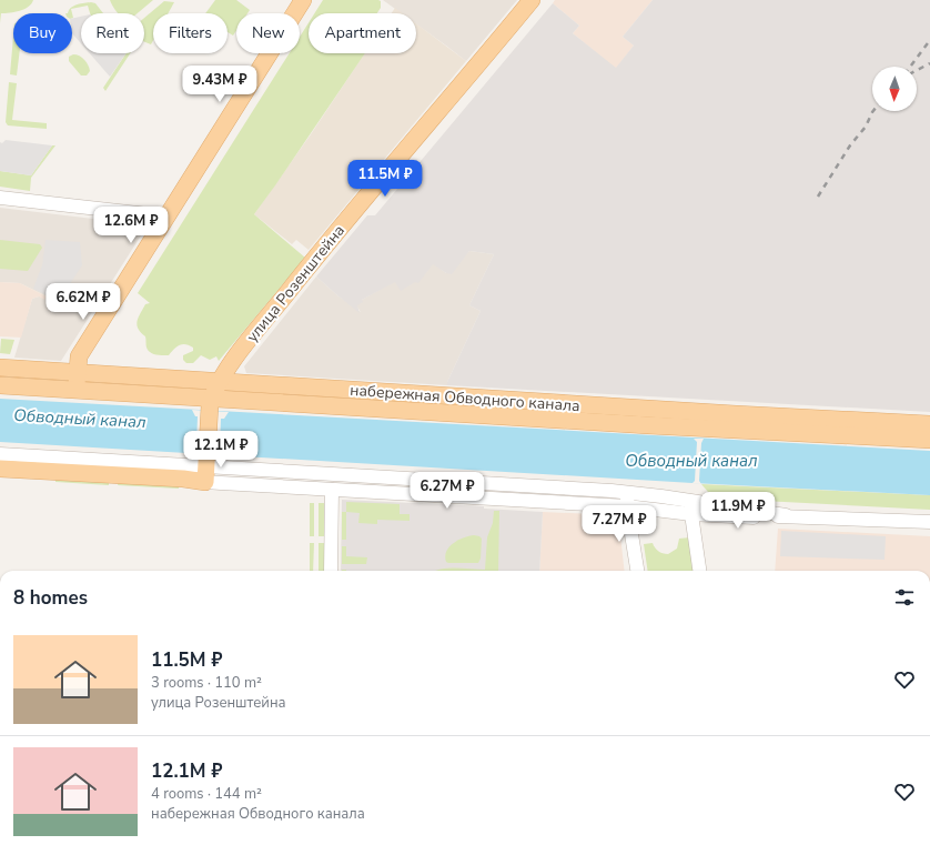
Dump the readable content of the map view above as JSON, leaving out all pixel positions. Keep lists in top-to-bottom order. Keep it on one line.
{"streets":{"main road":["улица Розенштейна","набережная Обводного канала"]},"crossings":[["улица Розенштейна","набережная Обводного канала"]],"water":["Обводный канал"],"north":"bottom","page":{"chip":["Buy","Rent","Filters","New","Apartment"],"price":["9.43M ₽","11.5M ₽","12.6M ₽","6.62M ₽","12.1M ₽","6.27M ₽","11.9M ₽","7.27M ₽"],"heading":"8 homes","list":[{"name":"11.5M ₽","note":"3 rooms · 110 m² · улица Розенштейна"},{"name":"12.1M ₽","note":"4 rooms · 144 m² · набережная Обводного канала"}]}}
